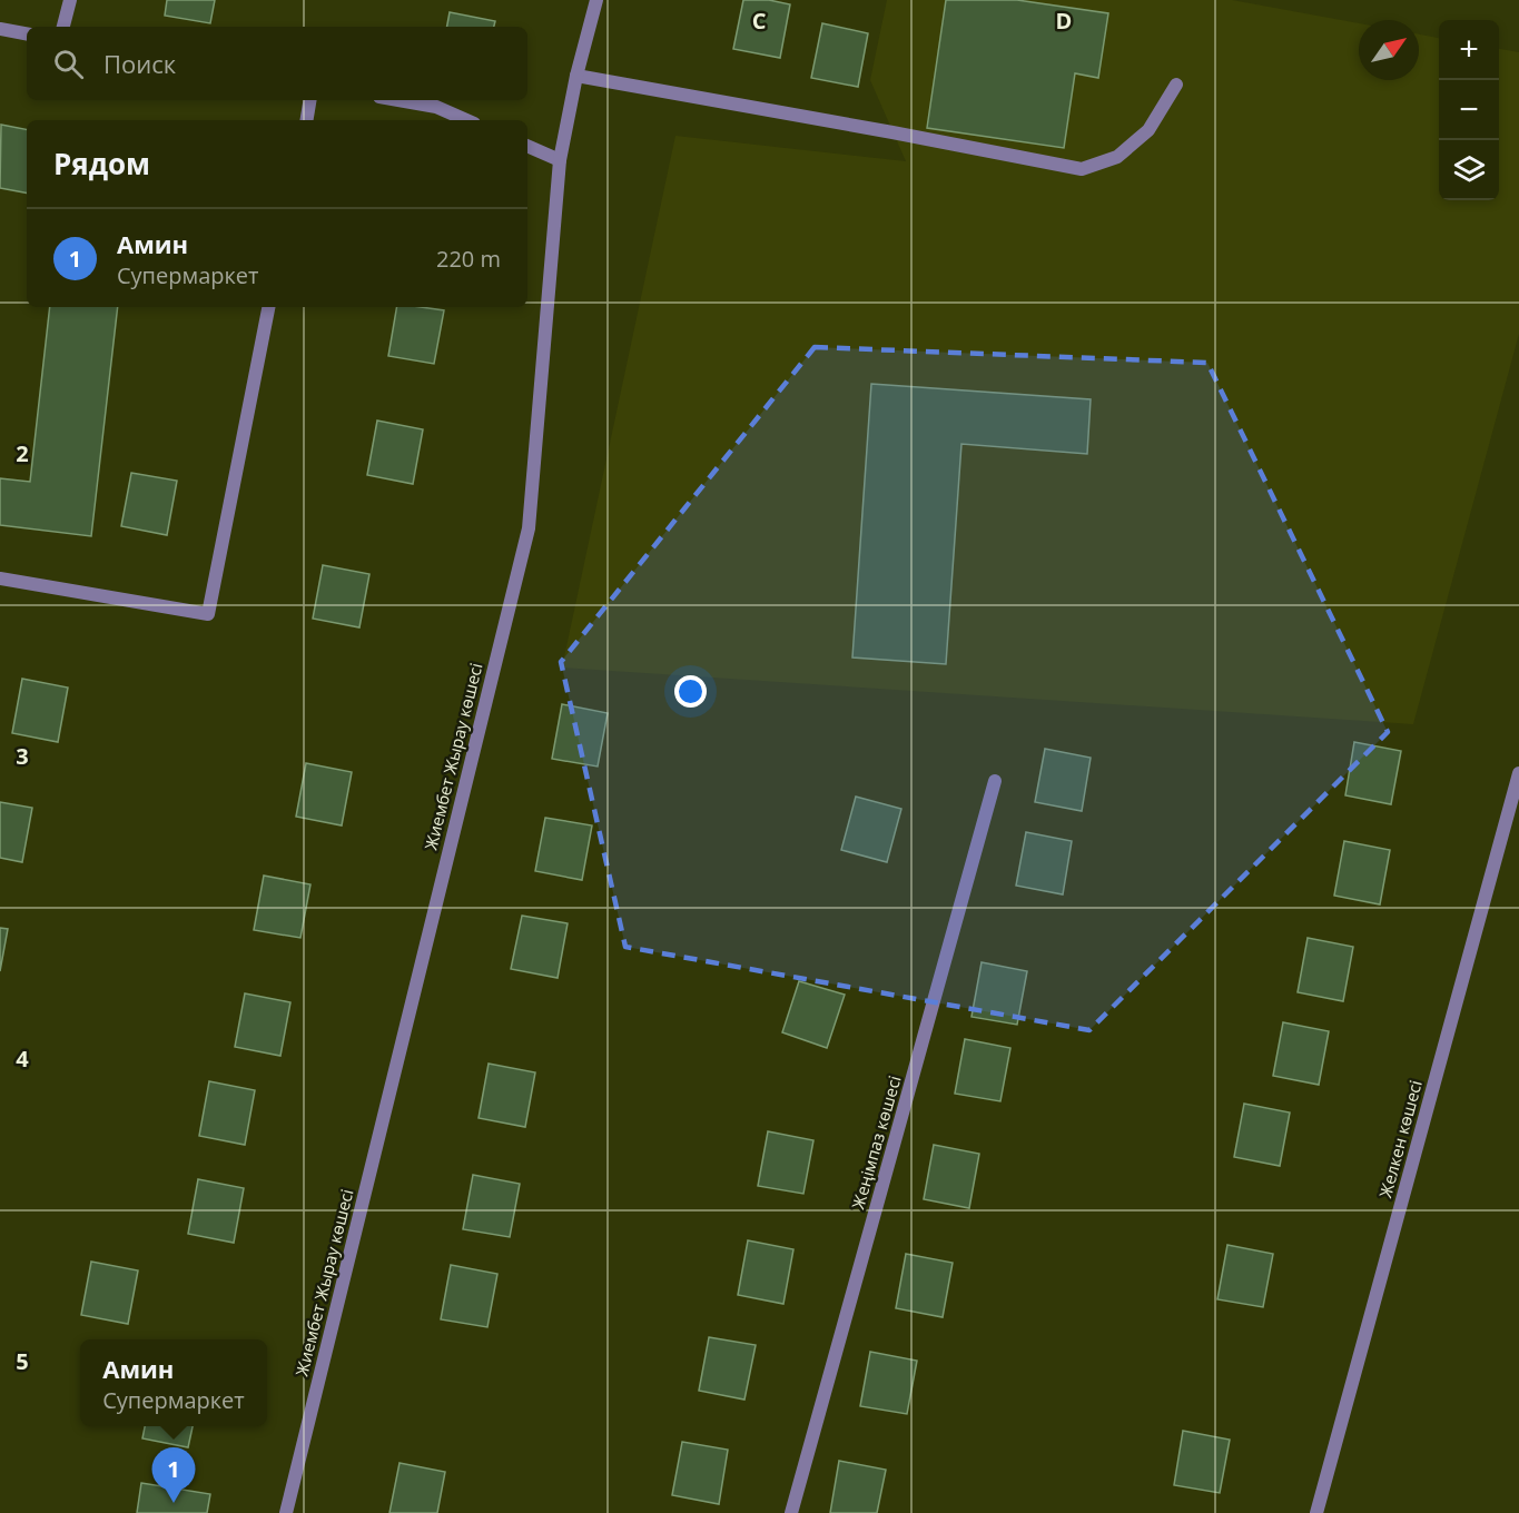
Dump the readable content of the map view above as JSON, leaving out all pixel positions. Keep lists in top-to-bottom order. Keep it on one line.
{"streets":{"street":["Жиембет Жырау көшесі","Желкен көшесі","Жеңімпаз көшесі"]},"north":"top right","page":{"map_buttons":["+","−"],"search":"Поиск","heading":"Рядом","list":[{"mark":"1","name":"Амин","note":"Супермаркет","value":"220 m"}],"popup":["Амин","Супермаркет"],"pins":"1"},"grid":{"columns":["C","D"],"rows":["2","3","4","5"]}}
